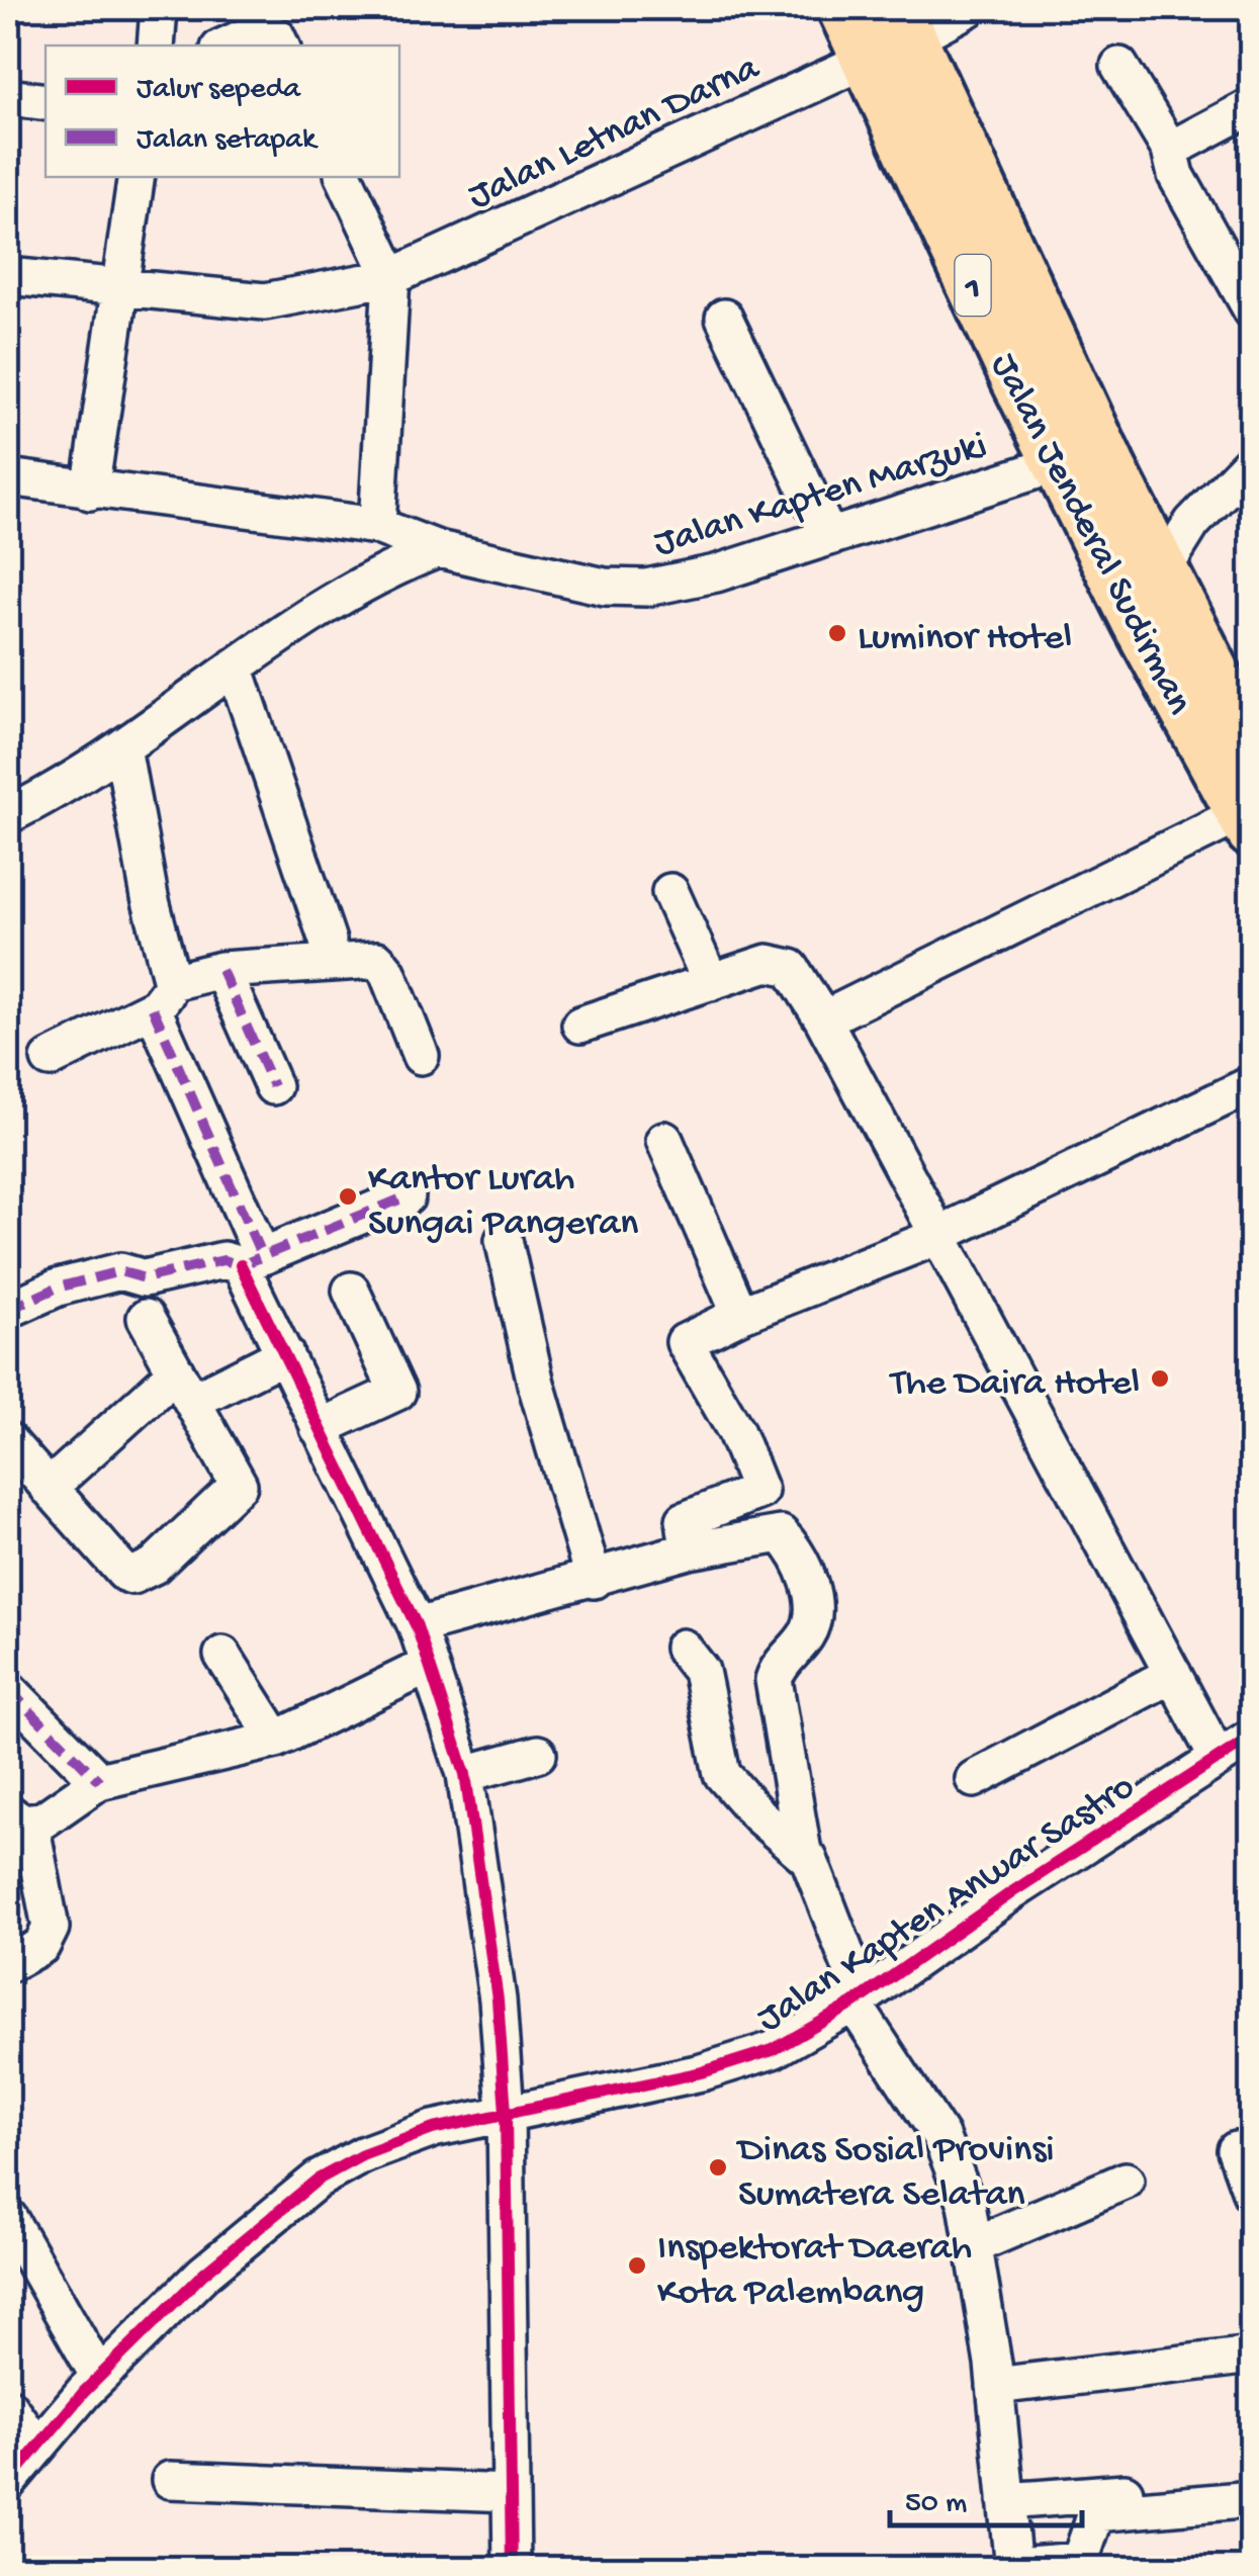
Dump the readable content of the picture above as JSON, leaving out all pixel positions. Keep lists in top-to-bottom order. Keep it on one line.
{"streets":{"highway":["1","Jalan Jenderal Sudirman"],"street":["Jalan Letnan Darna","Jalan Kapten Marzuki","Jalan Kapten Anwar Sastro"]},"crossings":[["Jalan Letnan Darna","Jalan Jenderal Sudirman"],["Jalan Kapten Marzuki","Jalan Jenderal Sudirman"]],"places":["Luminor Hotel","Kantor Lurah Sungai Pangeran","The Daira Hotel","Dinas Sosial Provinsi Sumatera Selatan","Inspektorat Daerah Kota Palembang"],"legend":["Jalur sepeda","Jalan setapak"],"scale_bar":"50 m"}
